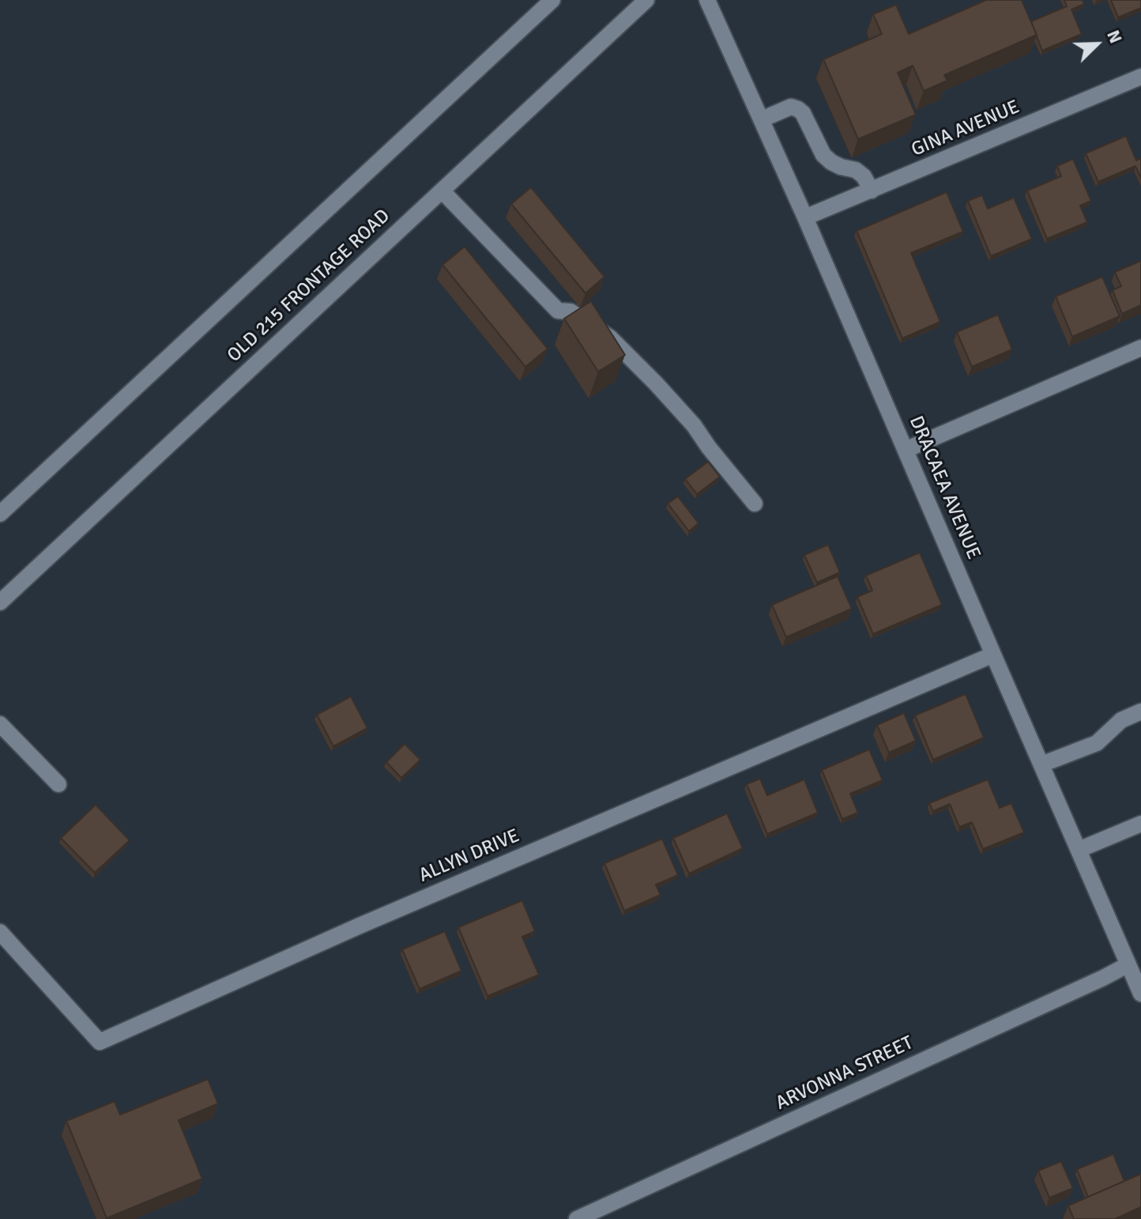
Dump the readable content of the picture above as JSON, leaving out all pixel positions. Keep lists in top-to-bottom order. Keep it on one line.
{"streets":{"street":["GINA AVENUE","OLD 215 FRONTAGE ROAD","DRACAEA AVENUE","ALLYN DRIVE","ARVONNA STREET"]},"crossings":[["GINA AVENUE","DRACAEA AVENUE"],["DRACAEA AVENUE","ALLYN DRIVE"],["DRACAEA AVENUE","ARVONNA STREET"]],"north":"top right"}
